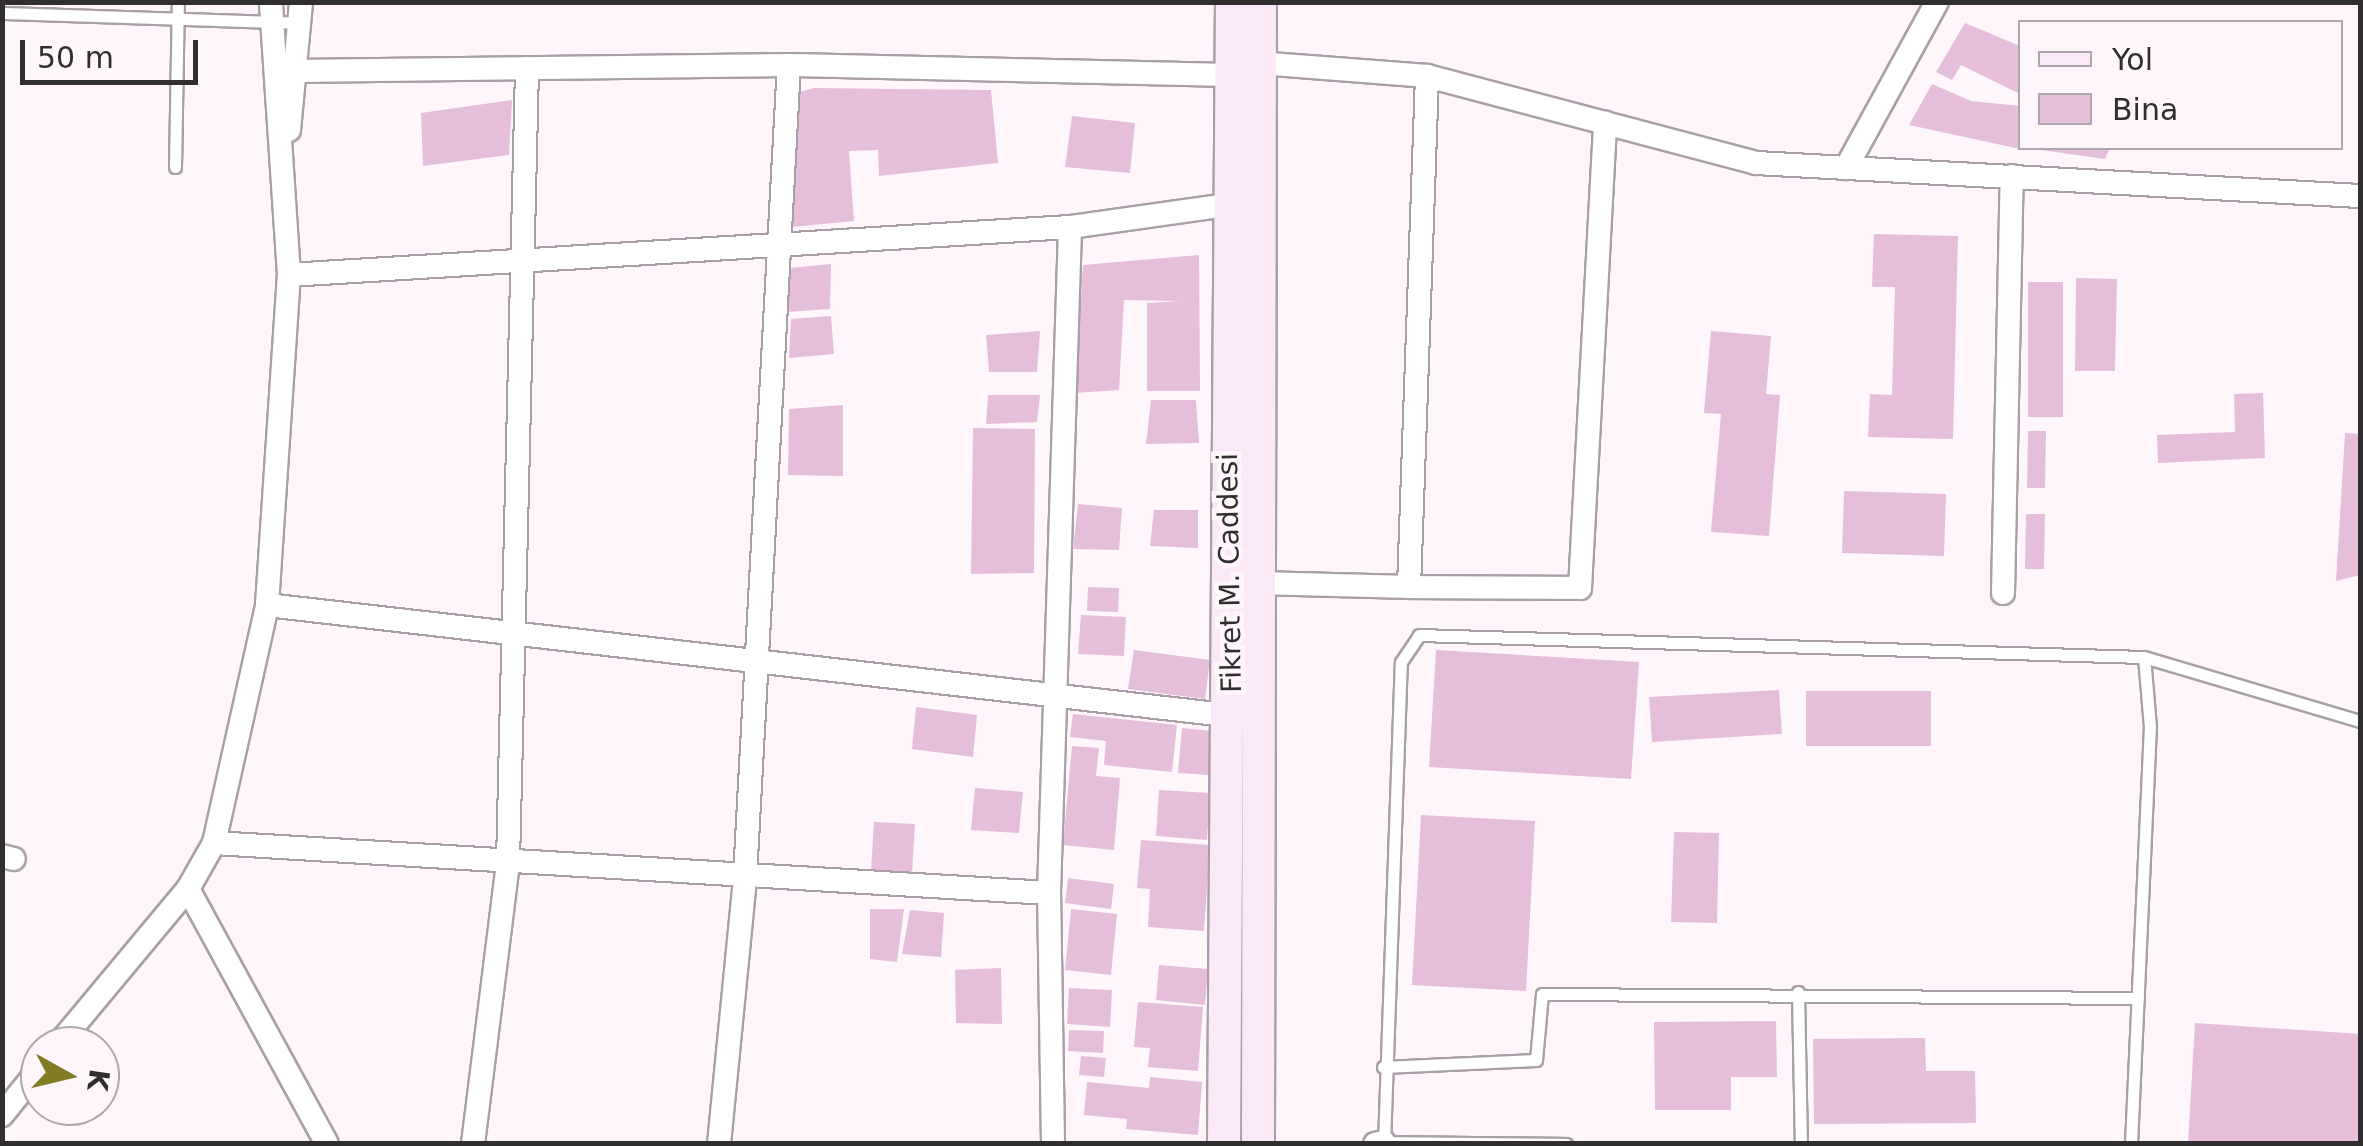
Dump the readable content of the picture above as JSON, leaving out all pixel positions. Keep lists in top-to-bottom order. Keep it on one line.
{"streets":{"main road":["Fikret M. Caddesi"]},"legend":["Yol","Bina"],"scale_bar":"50 m","north":"right"}
